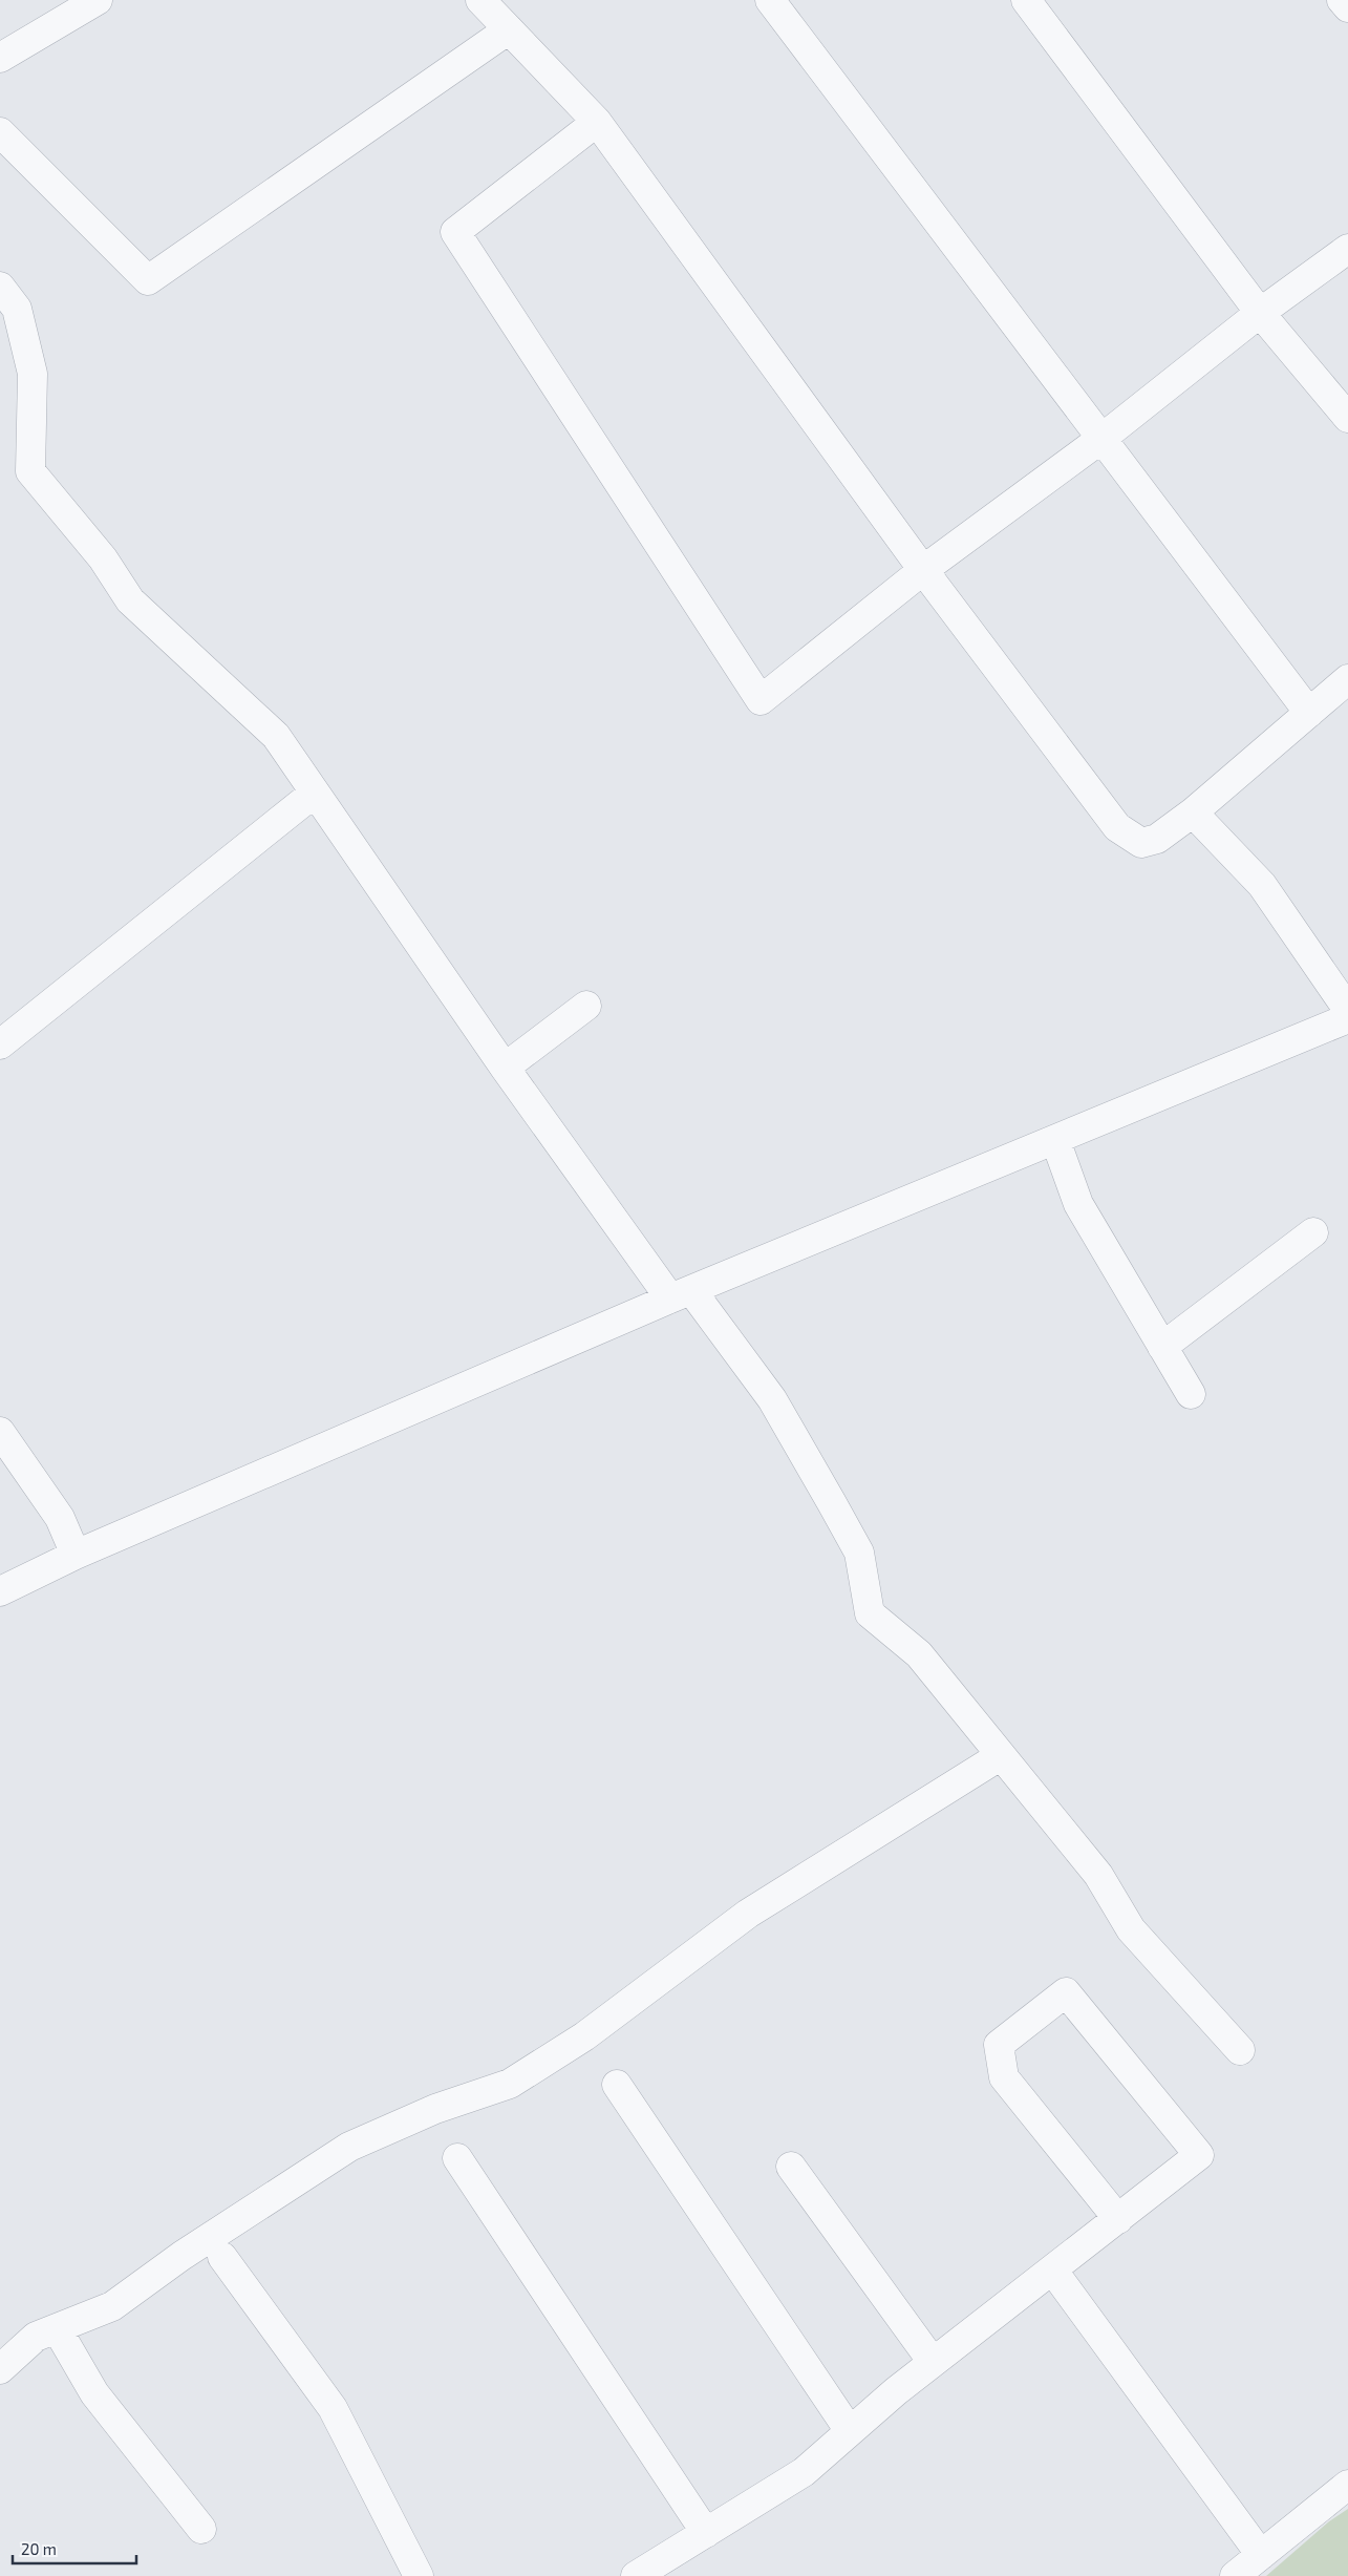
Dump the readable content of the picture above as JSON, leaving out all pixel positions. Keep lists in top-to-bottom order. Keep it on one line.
{"scale_bar":"20 m"}
